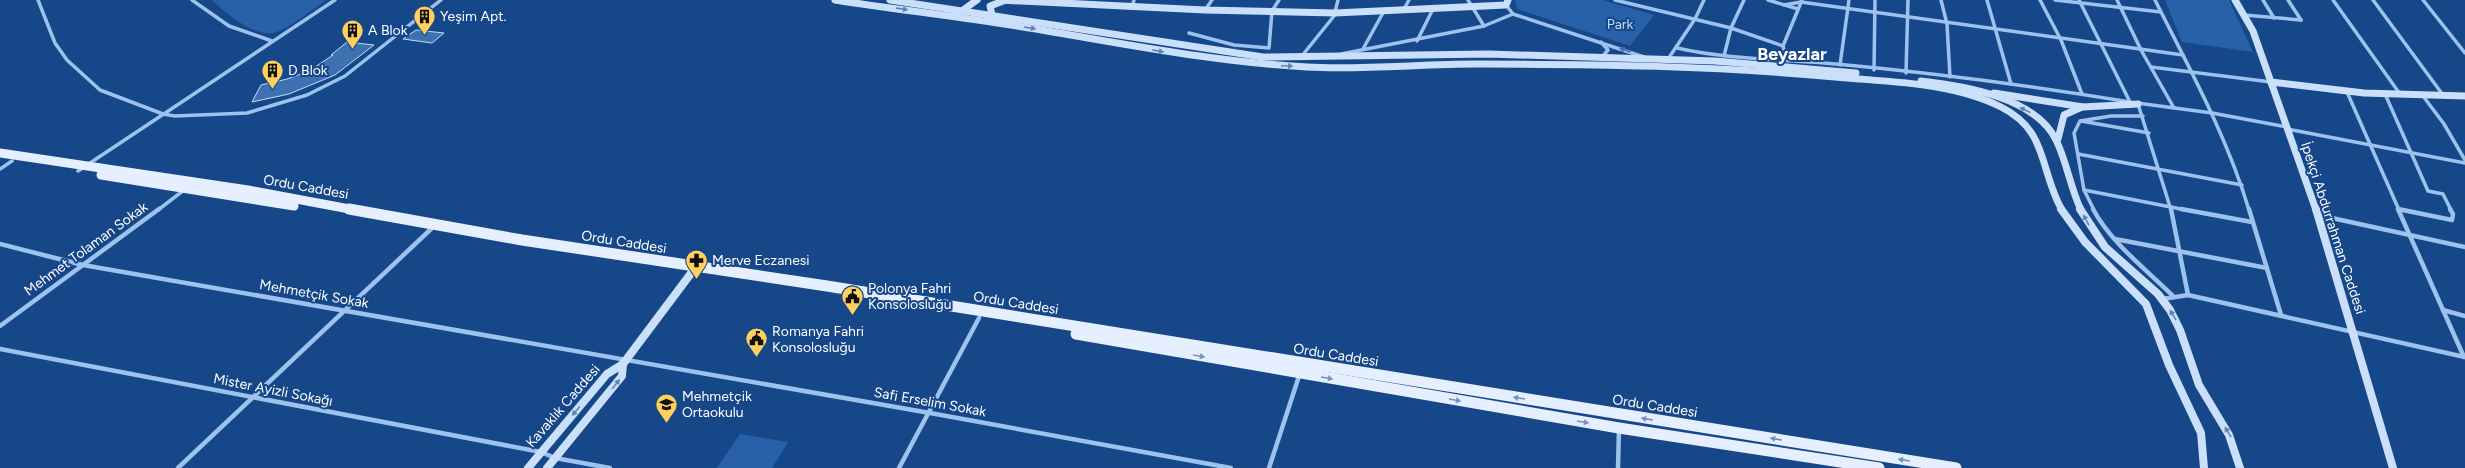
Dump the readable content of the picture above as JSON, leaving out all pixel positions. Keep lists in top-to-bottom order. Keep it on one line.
{"streets":{"main road":["Ordu Caddesi","İpekçi Abdurrahman Caddesi","Kavaklık Caddesi"],"street":["Mehmet Tolaman Sokak","Mehmetçik Sokak","Mister Ayizli Sokağı","Safi Erselim Sokak"]},"crossings":[["Ordu Caddesi","Mehmet Tolaman Sokak"],["Ordu Caddesi","Kavaklık Caddesi"],["Mehmet Tolaman Sokak","Mehmetçik Sokak"],["Mehmetçik Sokak","Safi Erselim Sokak"],["Mehmetçik Sokak","Kavaklık Caddesi"],["Mister Ayizli Sokağı","Kavaklık Caddesi"],["Safi Erselim Sokak","Kavaklık Caddesi"]],"districts":["Beyazlar"],"parks":["Park"],"places":{"building":["Yeşim Apt.","A Blok","D Blok"],"pharmacy":["Merve Eczanesi"],"public building":["Polonya Fahri Konsolosluğu","Romanya Fahri Konsolosluğu"],"school or university":["Mehmetçik Ortaokulu"]}}
